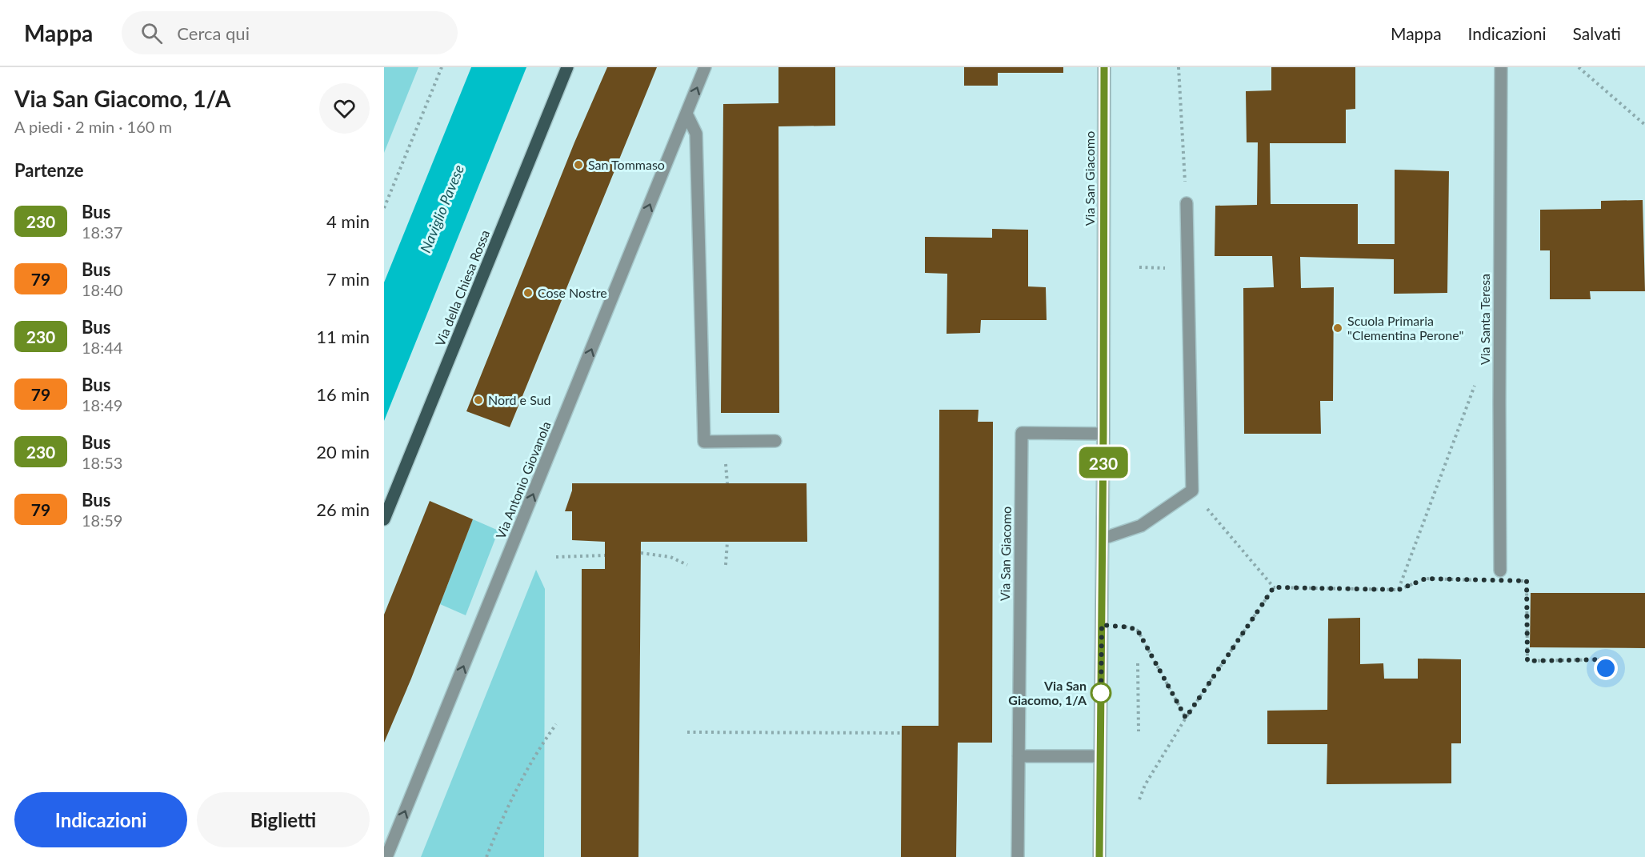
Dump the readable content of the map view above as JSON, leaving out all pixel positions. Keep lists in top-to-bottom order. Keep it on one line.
{"streets":{"main road":["Via della Chiesa Rossa"],"street":["Via San Giacomo","Via Santa Teresa","Via Antonio Giovanola"]},"one_way":["Via Antonio Giovanola"],"water":["Naviglio Pavese"],"places":["San Tommaso","Cose Nostre","Scuola Primaria \"Clementina Perone\"","Nord e Sud","Via San Giacomo, 1/A"],"lines":["bus line 230"],"page":{"header":"Mappa","search":"Cerca qui","nav":["Mappa","Indicazioni","Salvati"],"heading":[["Via San Giacomo, 1/A","A piedi · 2 min · 160 m"],"Partenze"],"on_map":"230","list":[{"mark":"230","name":"Bus","note":"18:37","value":"4 min"},{"mark":"79","name":"Bus","note":"18:40","value":"7 min"},{"mark":"230","name":"Bus","note":"18:44","value":"11 min"},{"mark":"79","name":"Bus","note":"18:49","value":"16 min"},{"mark":"230","name":"Bus","note":"18:53","value":"20 min"},{"mark":"79","name":"Bus","note":"18:59","value":"26 min"}],"buttons":["Indicazioni","Biglietti"]}}
